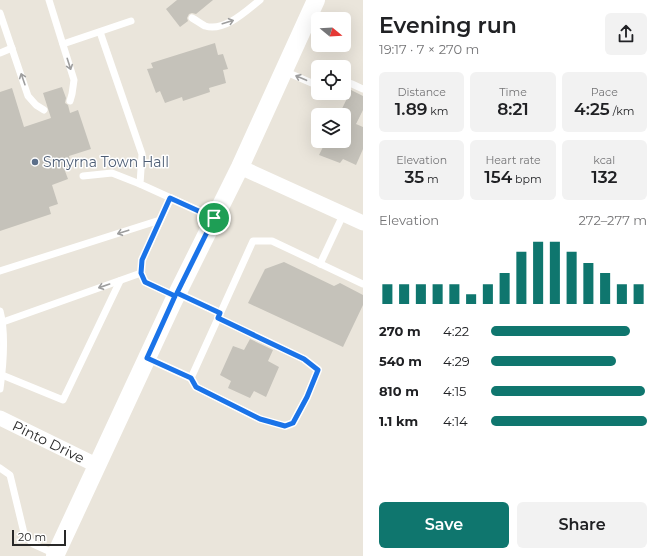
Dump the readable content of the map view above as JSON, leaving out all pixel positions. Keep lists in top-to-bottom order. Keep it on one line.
{"streets":{"street":["Pinto Drive"]},"places":["Smyrna Town Hall"],"scale_bar":"20 m","north":"right","page":{"heading":["Evening run","19:17 · 7 × 270 m"],"stats":[["Distance","1.89 km"],["Time","8:21"],["Pace","4:25 /km"],["Elevation","35 m"],["Heart rate","154 bpm"],["kcal","132"]],"chart":["Elevation","272–277 m"],"list":[{"name":"270 m","note":"4:22"},{"name":"540 m","note":"4:29"},{"name":"810 m","note":"4:15"},{"name":"1.1 km","note":"4:14"}],"buttons":["Save","Share"],"scale":"20 m"}}
